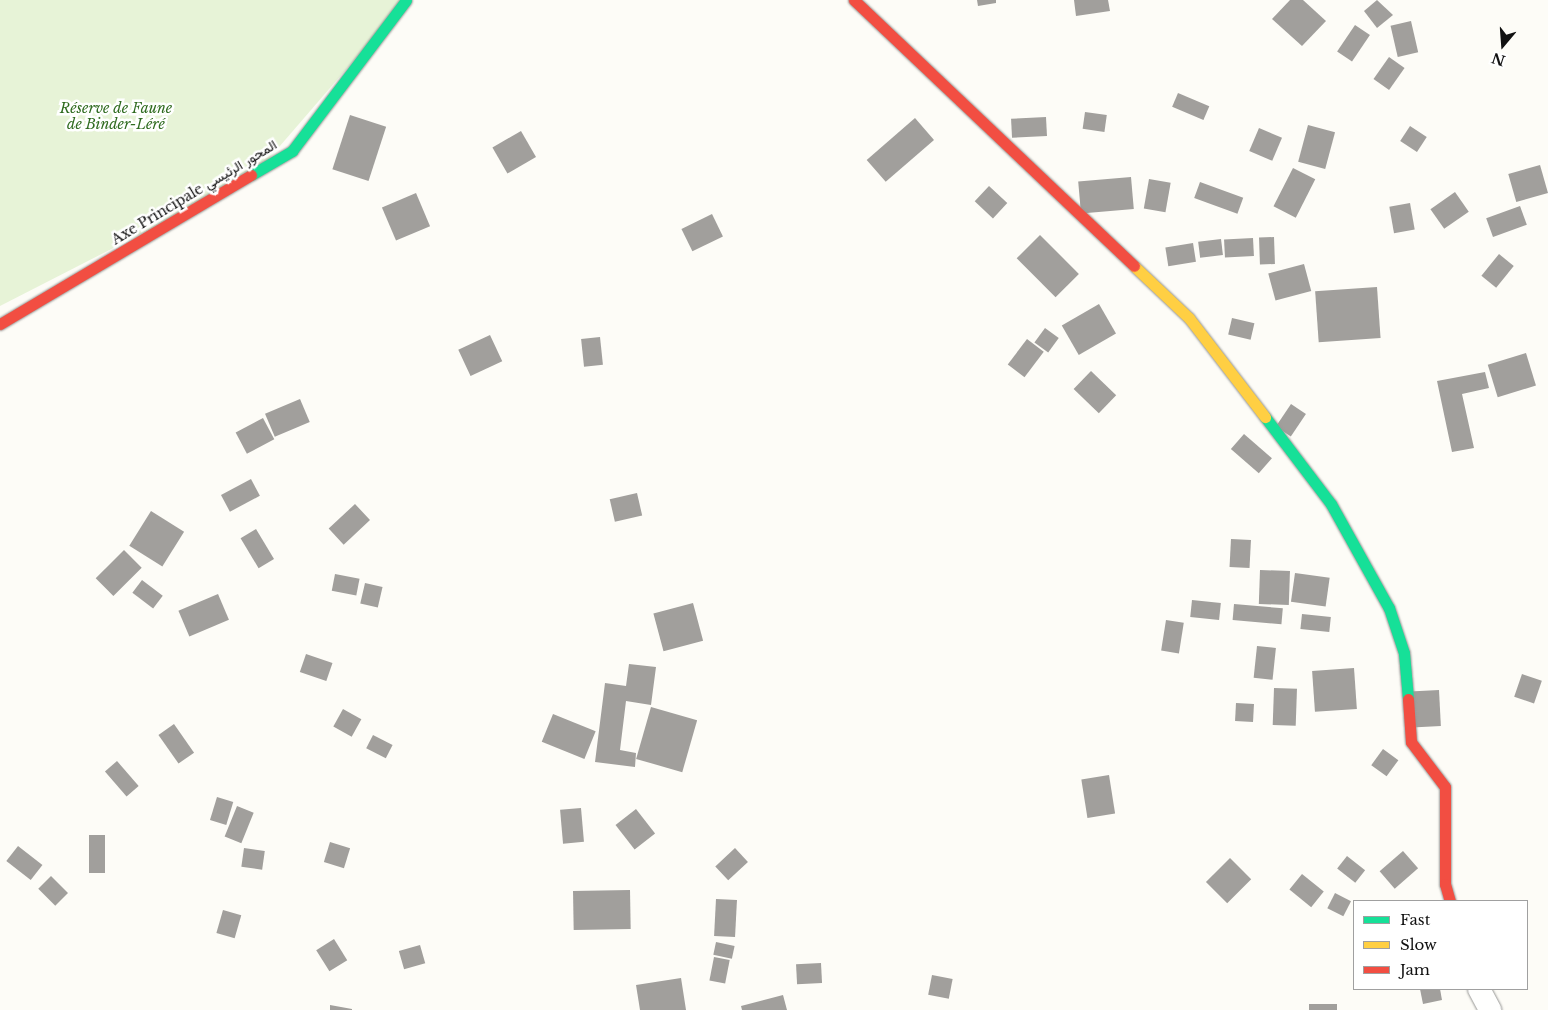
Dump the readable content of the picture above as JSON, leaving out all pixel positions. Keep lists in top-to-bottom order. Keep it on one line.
{"streets":{"street":["Axe Principale المحور الرئيسي"]},"parks":["Réserve de Faune de Binder-Léré"],"legend":["Fast","Slow","Jam"],"north":"bottom"}
